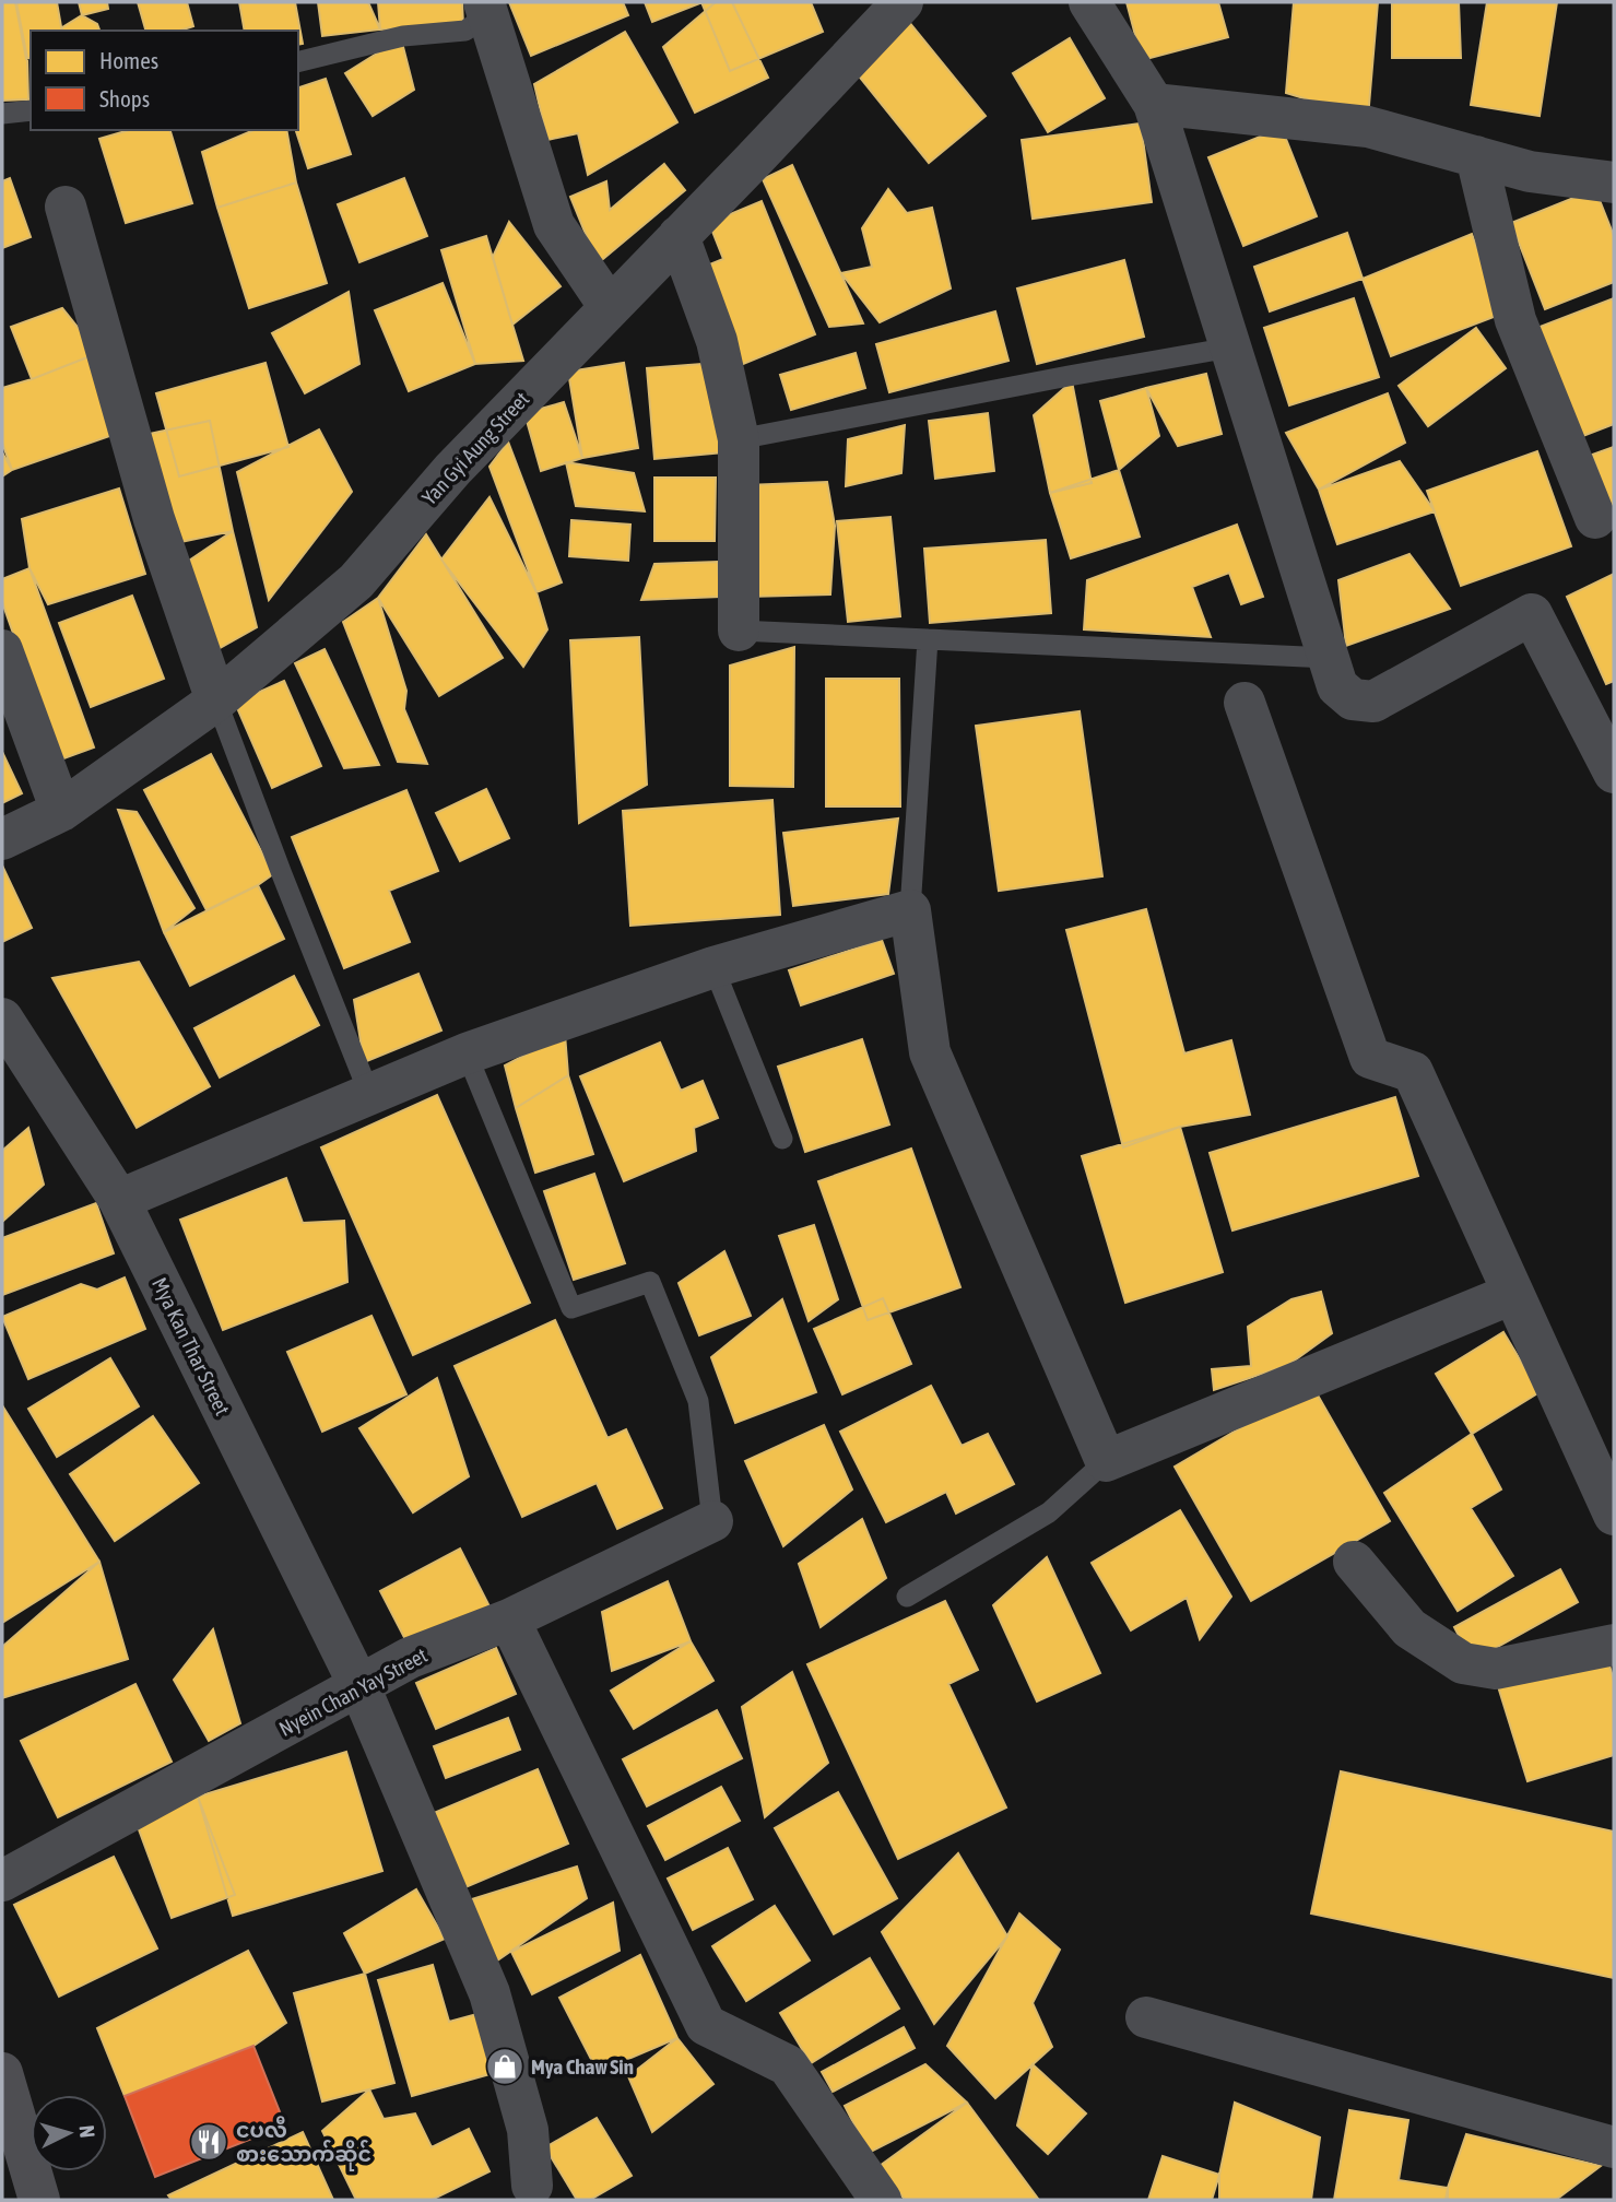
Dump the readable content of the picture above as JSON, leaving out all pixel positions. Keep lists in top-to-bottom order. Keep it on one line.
{"streets":{"street":["Yan Gyi Aung Street","Mya Kan Thar Street","Nyein Chan Yay Street"]},"crossings":[["Mya Kan Thar Street","Nyein Chan Yay Street"]],"places":{"shop":["Mya Chaw Sin"],"restaurant":["ငပလီ စားသောက်ဆိုင်"]},"legend":["Homes","Shops"],"north":"right"}
